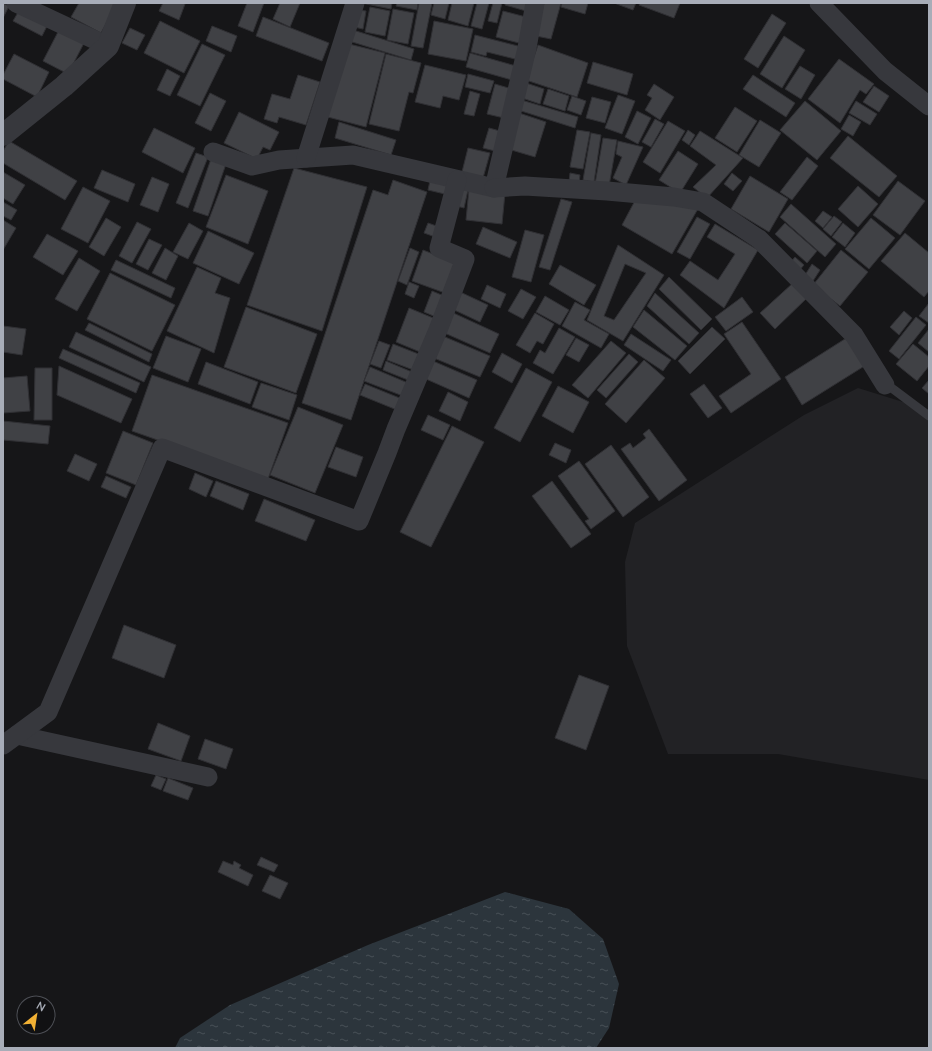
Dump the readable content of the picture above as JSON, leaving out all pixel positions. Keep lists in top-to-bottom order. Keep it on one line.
{"north":"top right"}
